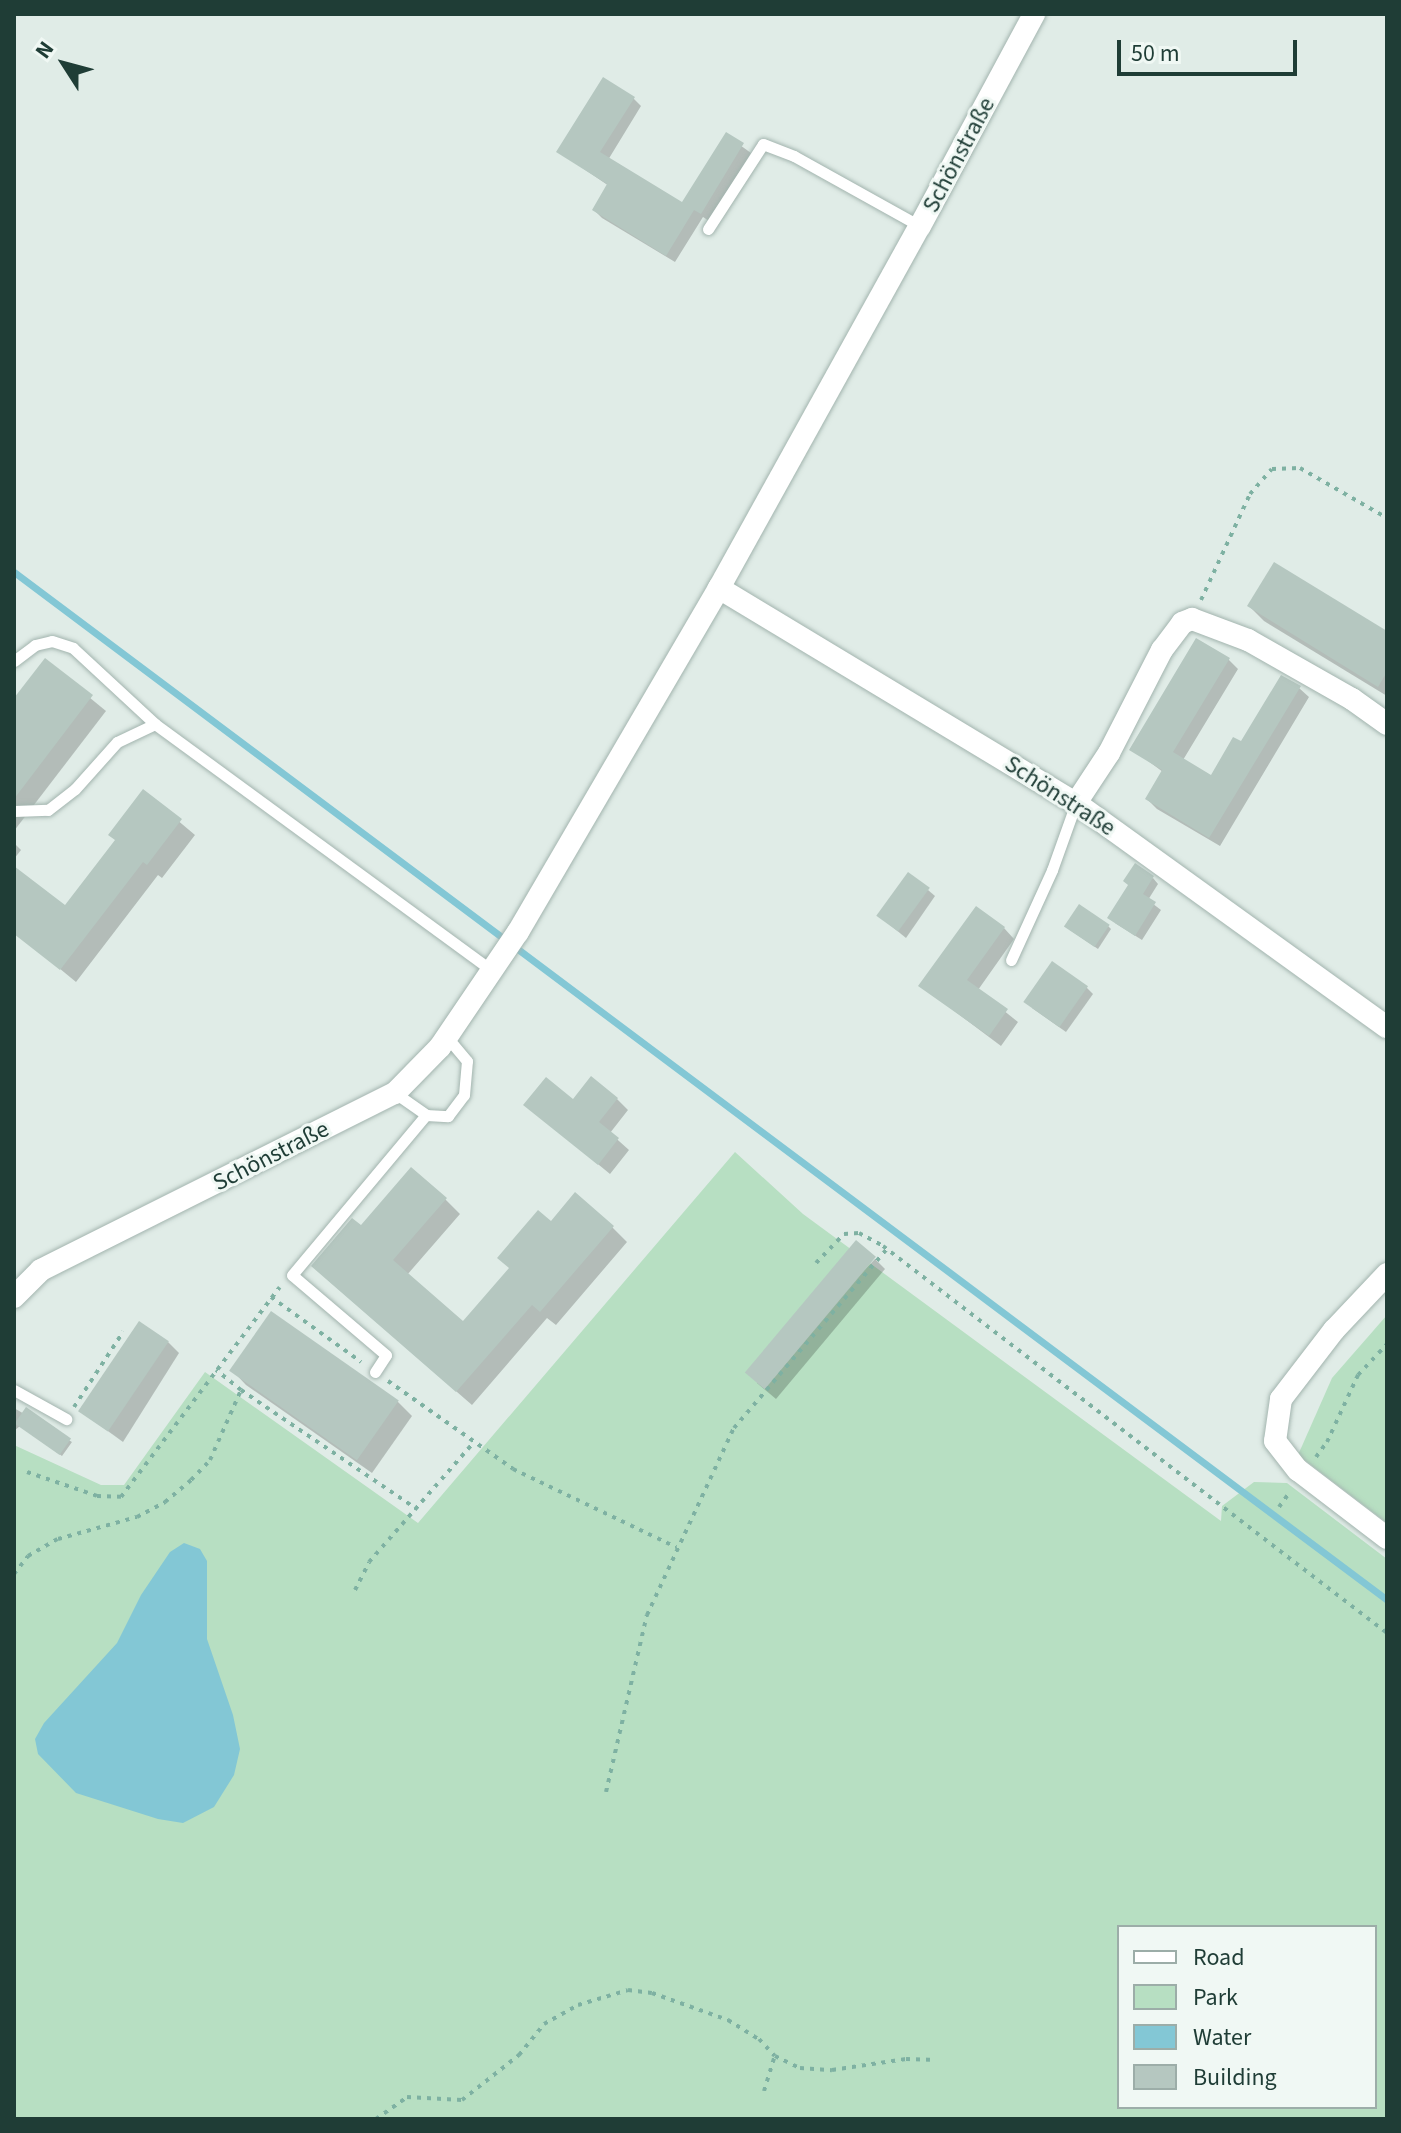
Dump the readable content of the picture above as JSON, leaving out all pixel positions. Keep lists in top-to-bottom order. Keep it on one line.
{"streets":{"street":["Schönstraße"]},"legend":["Road","Park","Water","Building"],"scale_bar":"50 m","north":"top left"}
